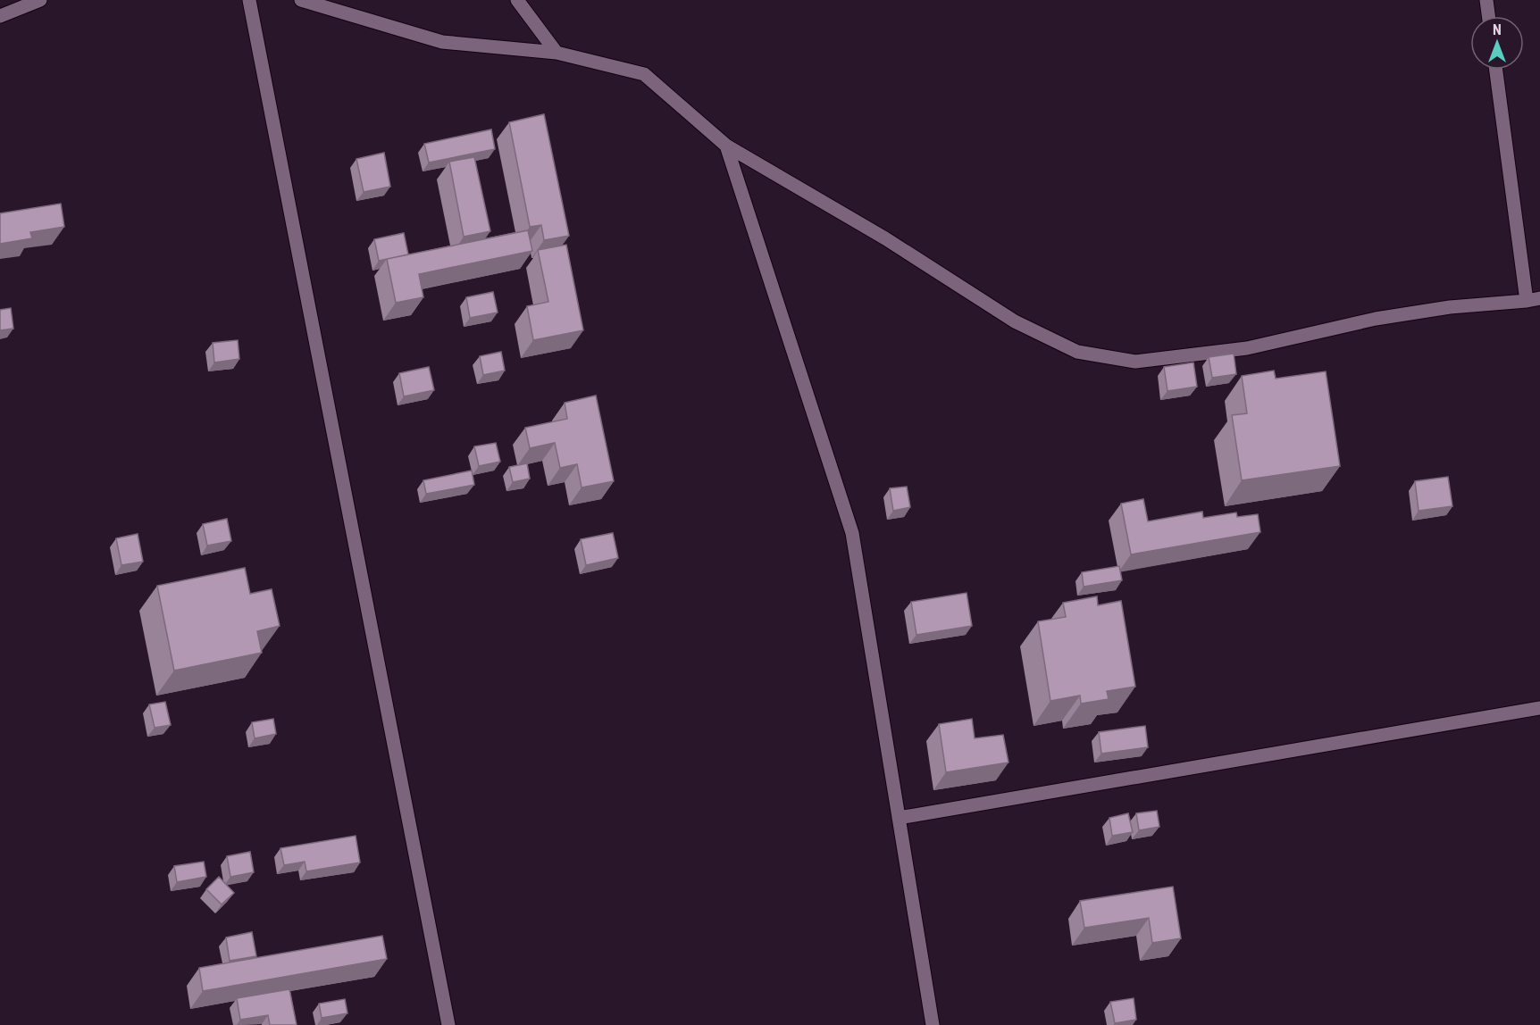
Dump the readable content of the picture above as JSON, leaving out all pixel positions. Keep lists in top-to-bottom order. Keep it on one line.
{"north":"top"}
